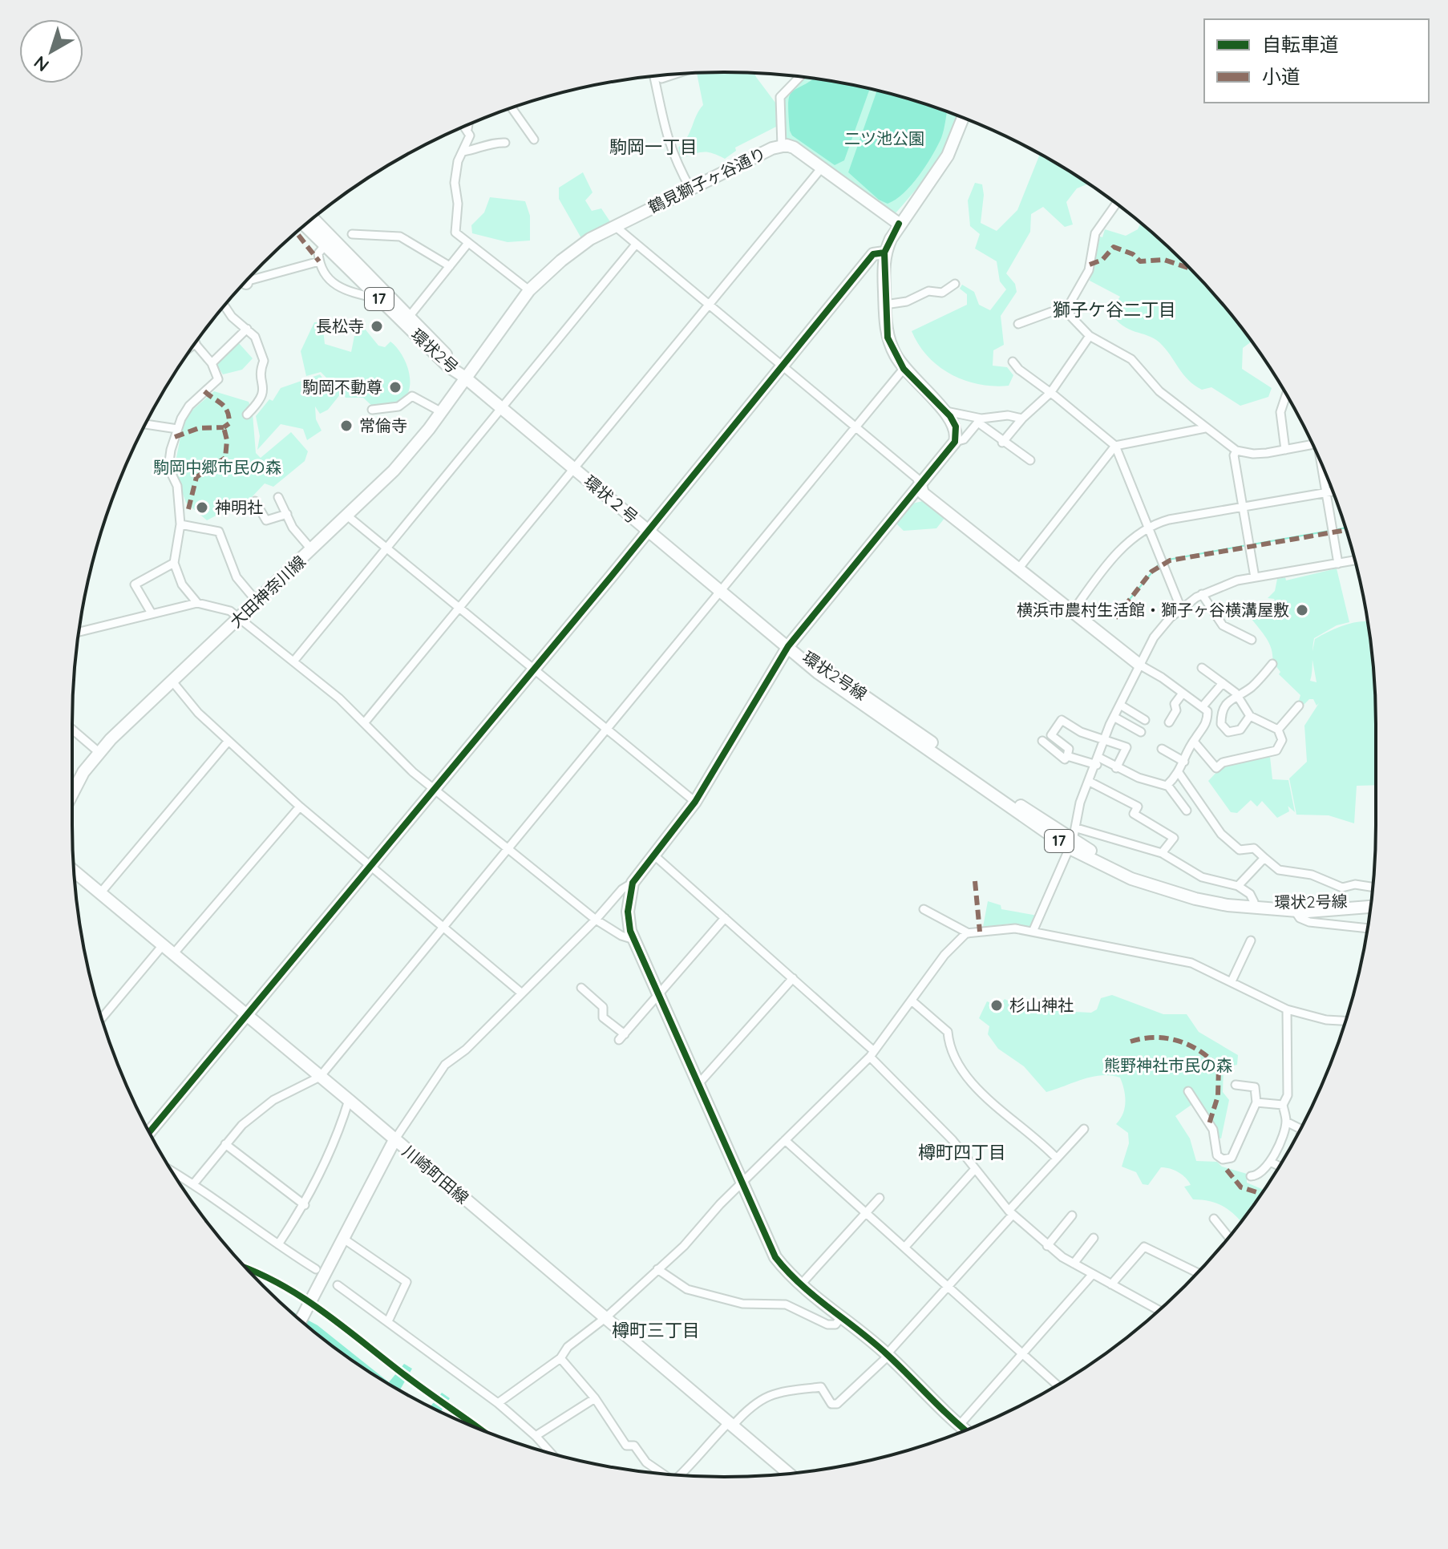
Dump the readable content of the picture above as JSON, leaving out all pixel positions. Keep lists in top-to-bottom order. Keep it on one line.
{"streets":{"main road":["鶴見獅子ヶ谷通り","17","環状2号","環状２号","大田神奈川線","環状2号線","川崎町田線"]},"crossings":[["鶴見獅子ヶ谷通り","環状2号"],["鶴見獅子ヶ谷通り","環状２号"],["鶴見獅子ヶ谷通り","大田神奈川線"],["環状2号","環状２号"],["環状2号","大田神奈川線"],["環状２号","大田神奈川線"],["環状２号","環状2号線"]],"districts":["駒岡一丁目","獅子ケ谷二丁目","樽町四丁目","樽町三丁目"],"parks":["二ツ池公園","駒岡中郷市民の森","熊野神社市民の森"],"places":["長松寺","駒岡不動尊","常倫寺","神明社","横浜市農村生活館・獅子ヶ谷横溝屋敷","杉山神社"],"legend":["自転車道","小道"],"north":"bottom left"}
